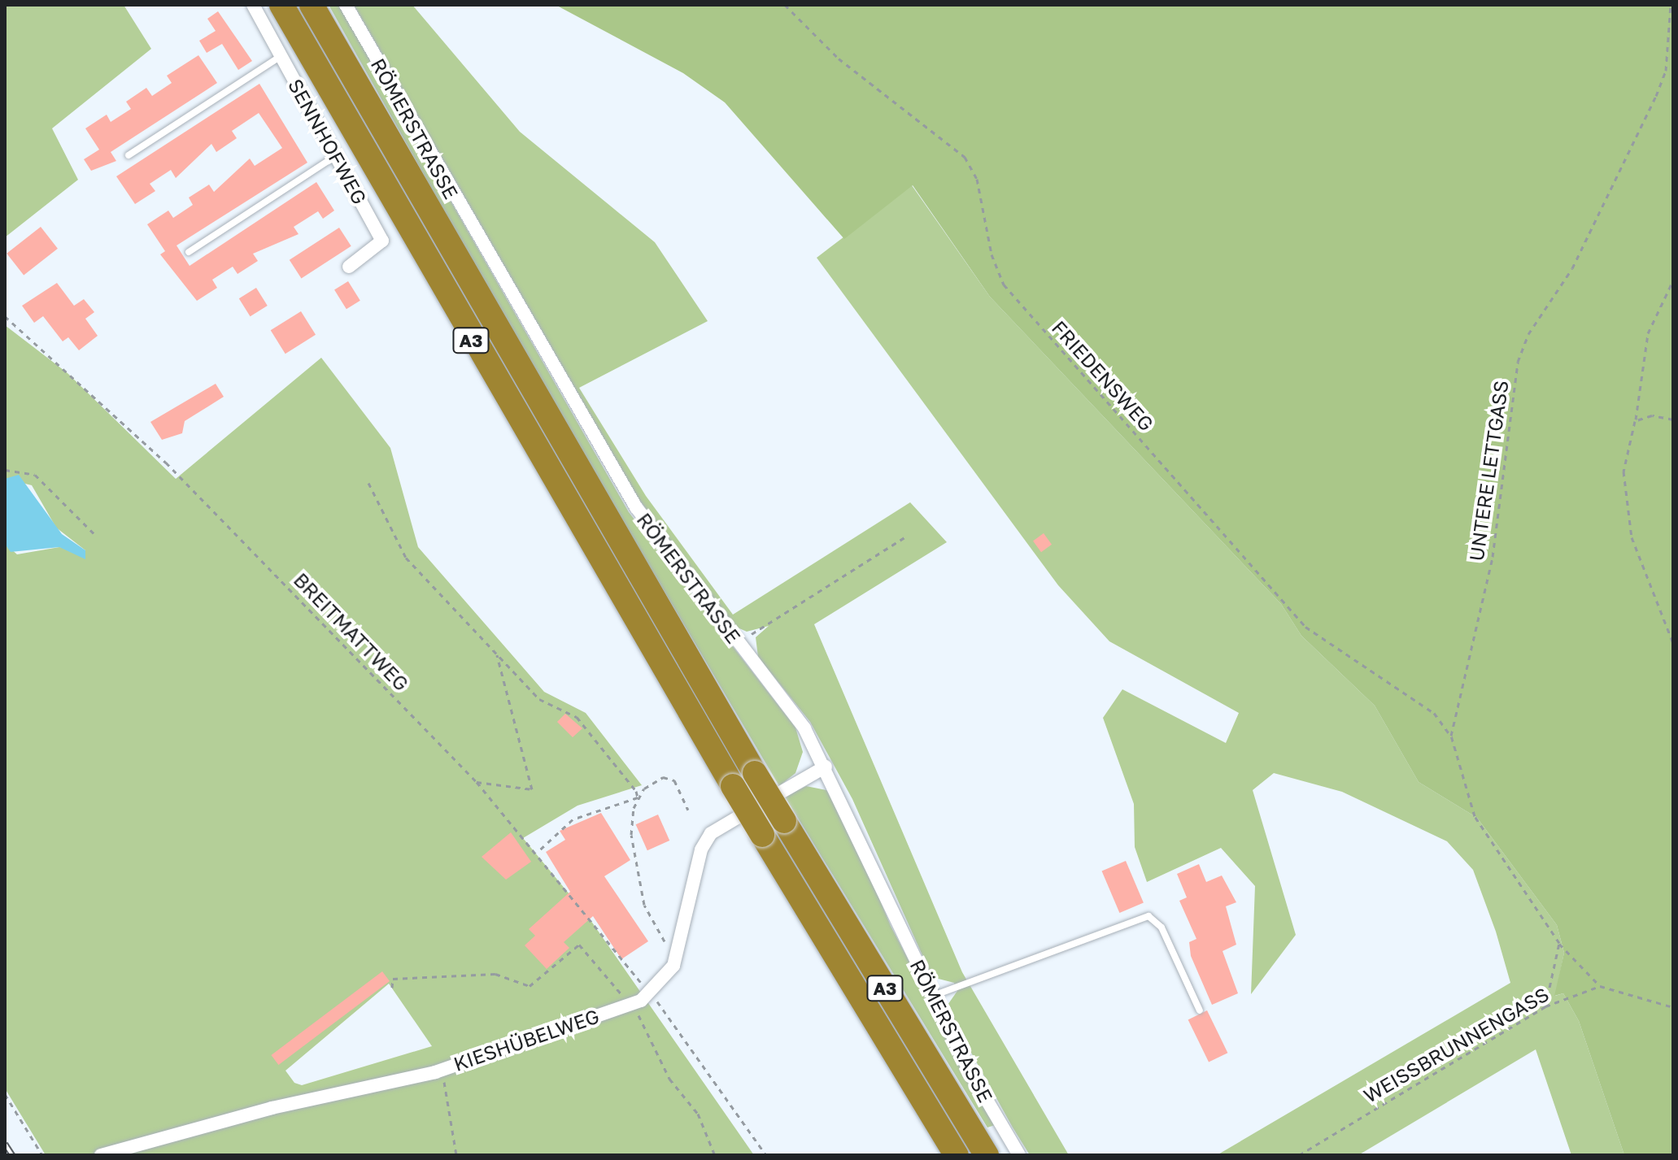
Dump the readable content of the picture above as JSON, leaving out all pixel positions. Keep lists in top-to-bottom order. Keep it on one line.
{"streets":{"highway":["A3"],"street":["RÖMERSTRASSE","SENNHOFWEG","KIESHÜBELWEG"],"path":["FRIEDENSWEG","UNTERE LETTGASS","BREITMATTWEG","WEISSBRUNNENGASS"]},"crossings":[["RÖMERSTRASSE","KIESHÜBELWEG"],["FRIEDENSWEG","UNTERE LETTGASS"],["UNTERE LETTGASS","WEISSBRUNNENGASS"],["BREITMATTWEG","KIESHÜBELWEG"]]}
